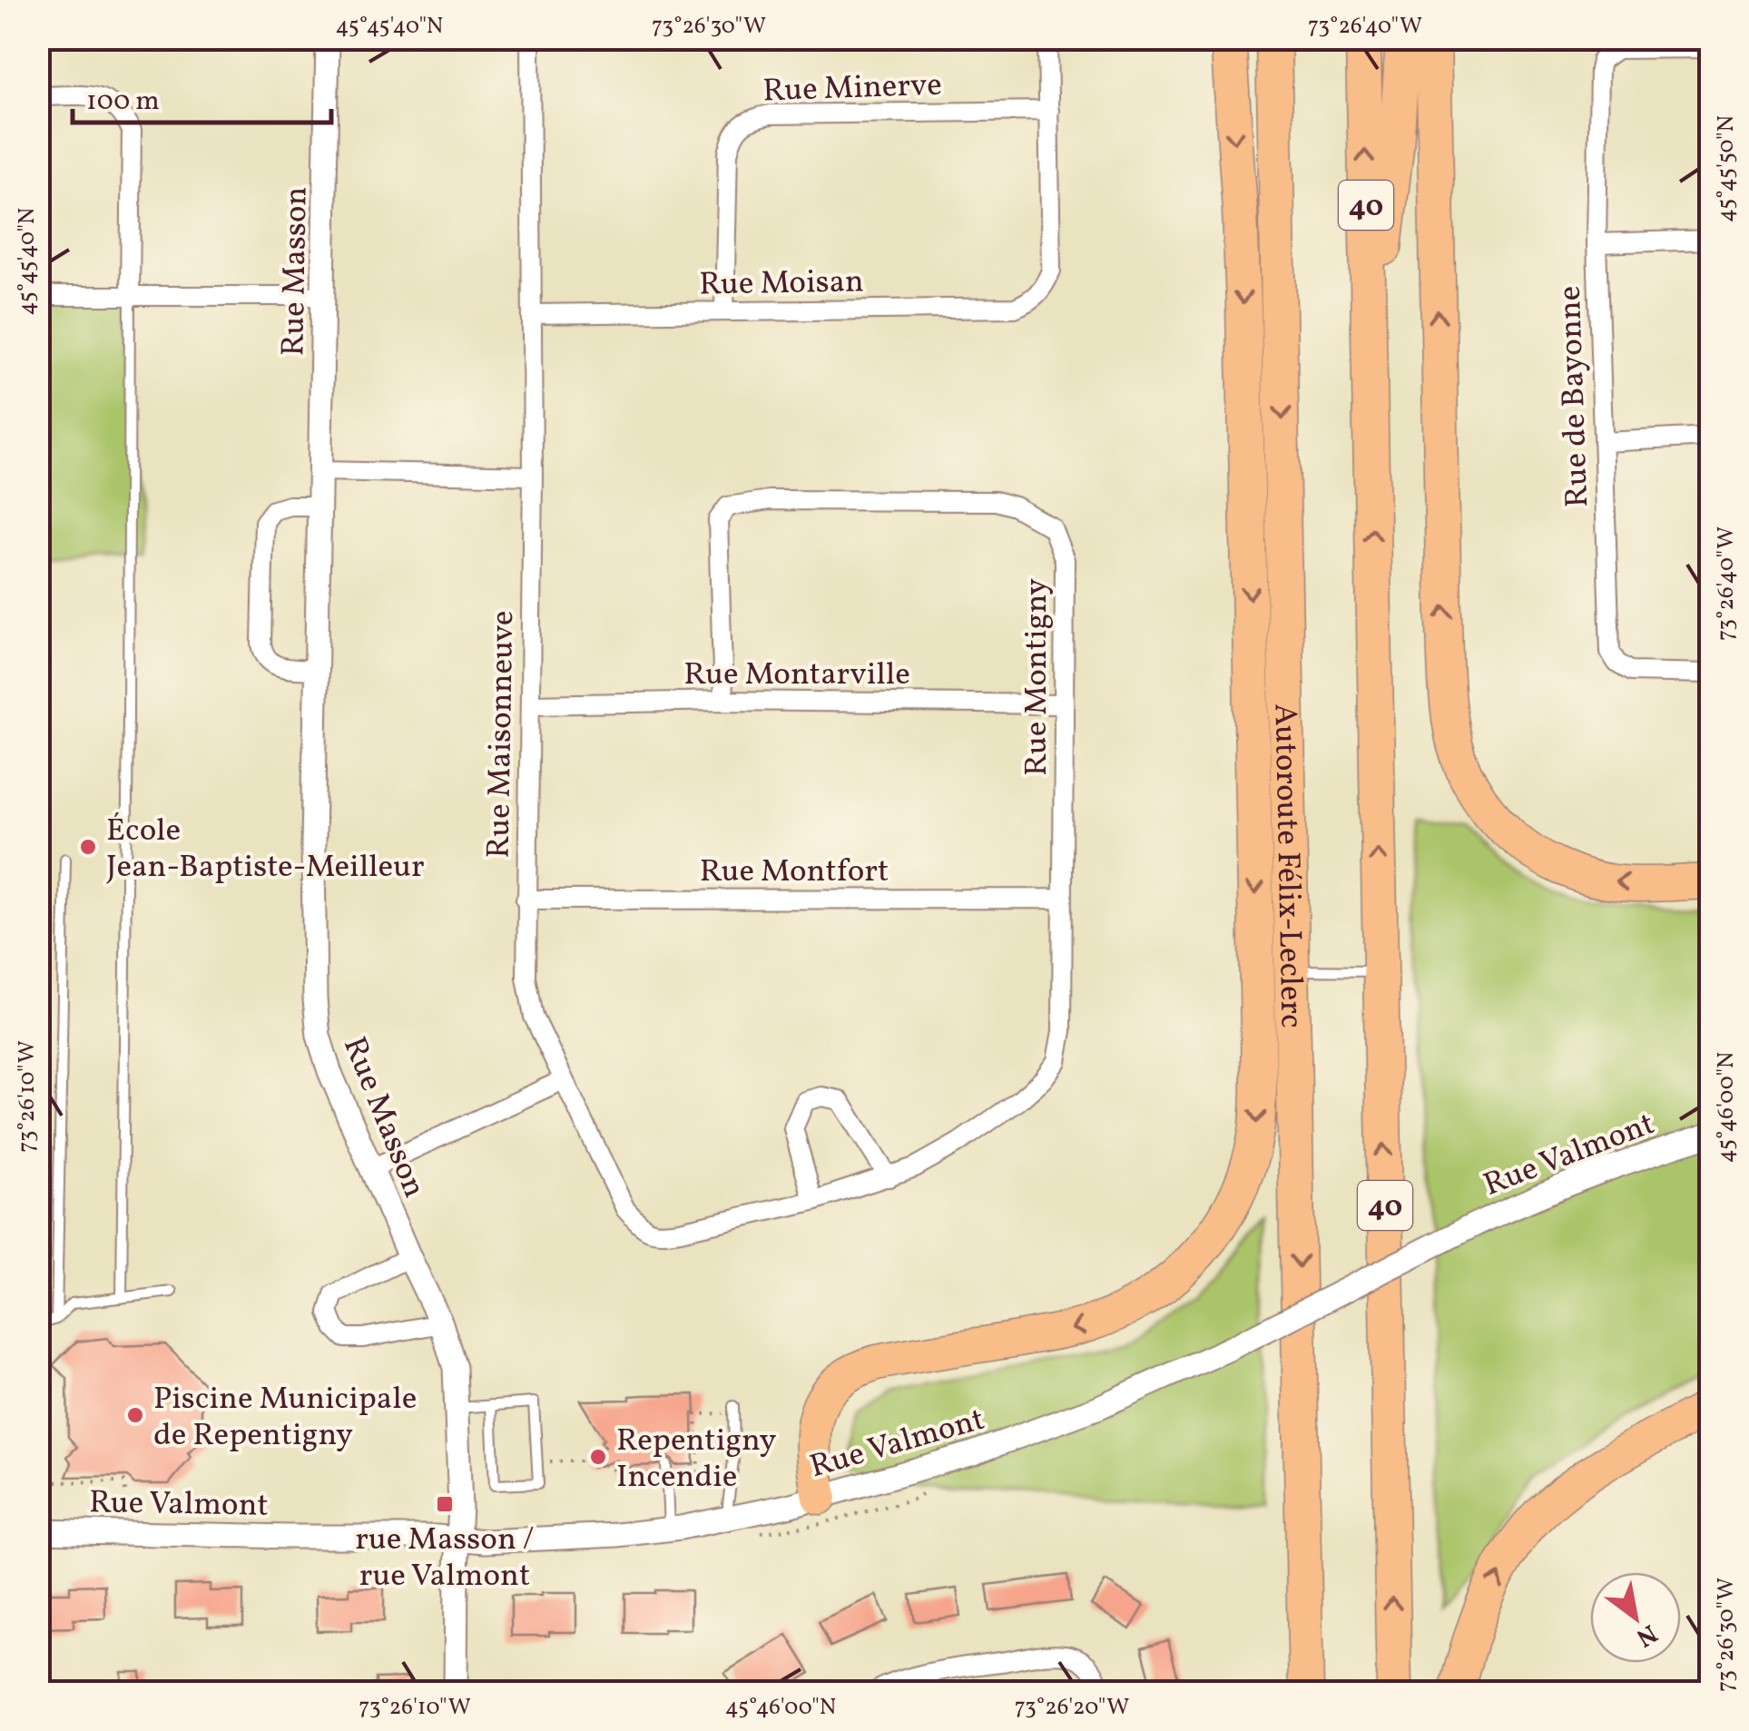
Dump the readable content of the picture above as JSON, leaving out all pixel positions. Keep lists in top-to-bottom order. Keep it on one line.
{"streets":{"highway":["40","Autoroute Félix-Leclerc"],"street":["Rue Minerve","Rue Masson","Rue Moisan","Rue de Bayonne","Rue Montarville","Rue Montigny","Rue Maisonneuve","Rue Montfort","Rue Valmont"]},"crossings":[["Rue Minerve","Rue Moisan"],["Rue Masson","Rue Valmont"],["Rue Moisan","Rue Maisonneuve"],["Rue Montarville","Rue Montigny"],["Rue Montarville","Rue Maisonneuve"],["Rue Montigny","Rue Maisonneuve"],["Rue Montigny","Rue Montfort"],["Rue Maisonneuve","Rue Montfort"]],"places":{"other":["École Jean-Baptiste-Meilleur","Piscine Municipale de Repentigny","Repentigny Incendie"],"transit":["rue Masson / rue Valmont"]},"scale_bar":"100 m","north":"bottom right","coordinates":["45°45'40\"N","73°26'30\"W","73°26'40\"W","45°45'50\"N","73°26'10\"W","45°46'00\"N","73°26'20\"W"]}
